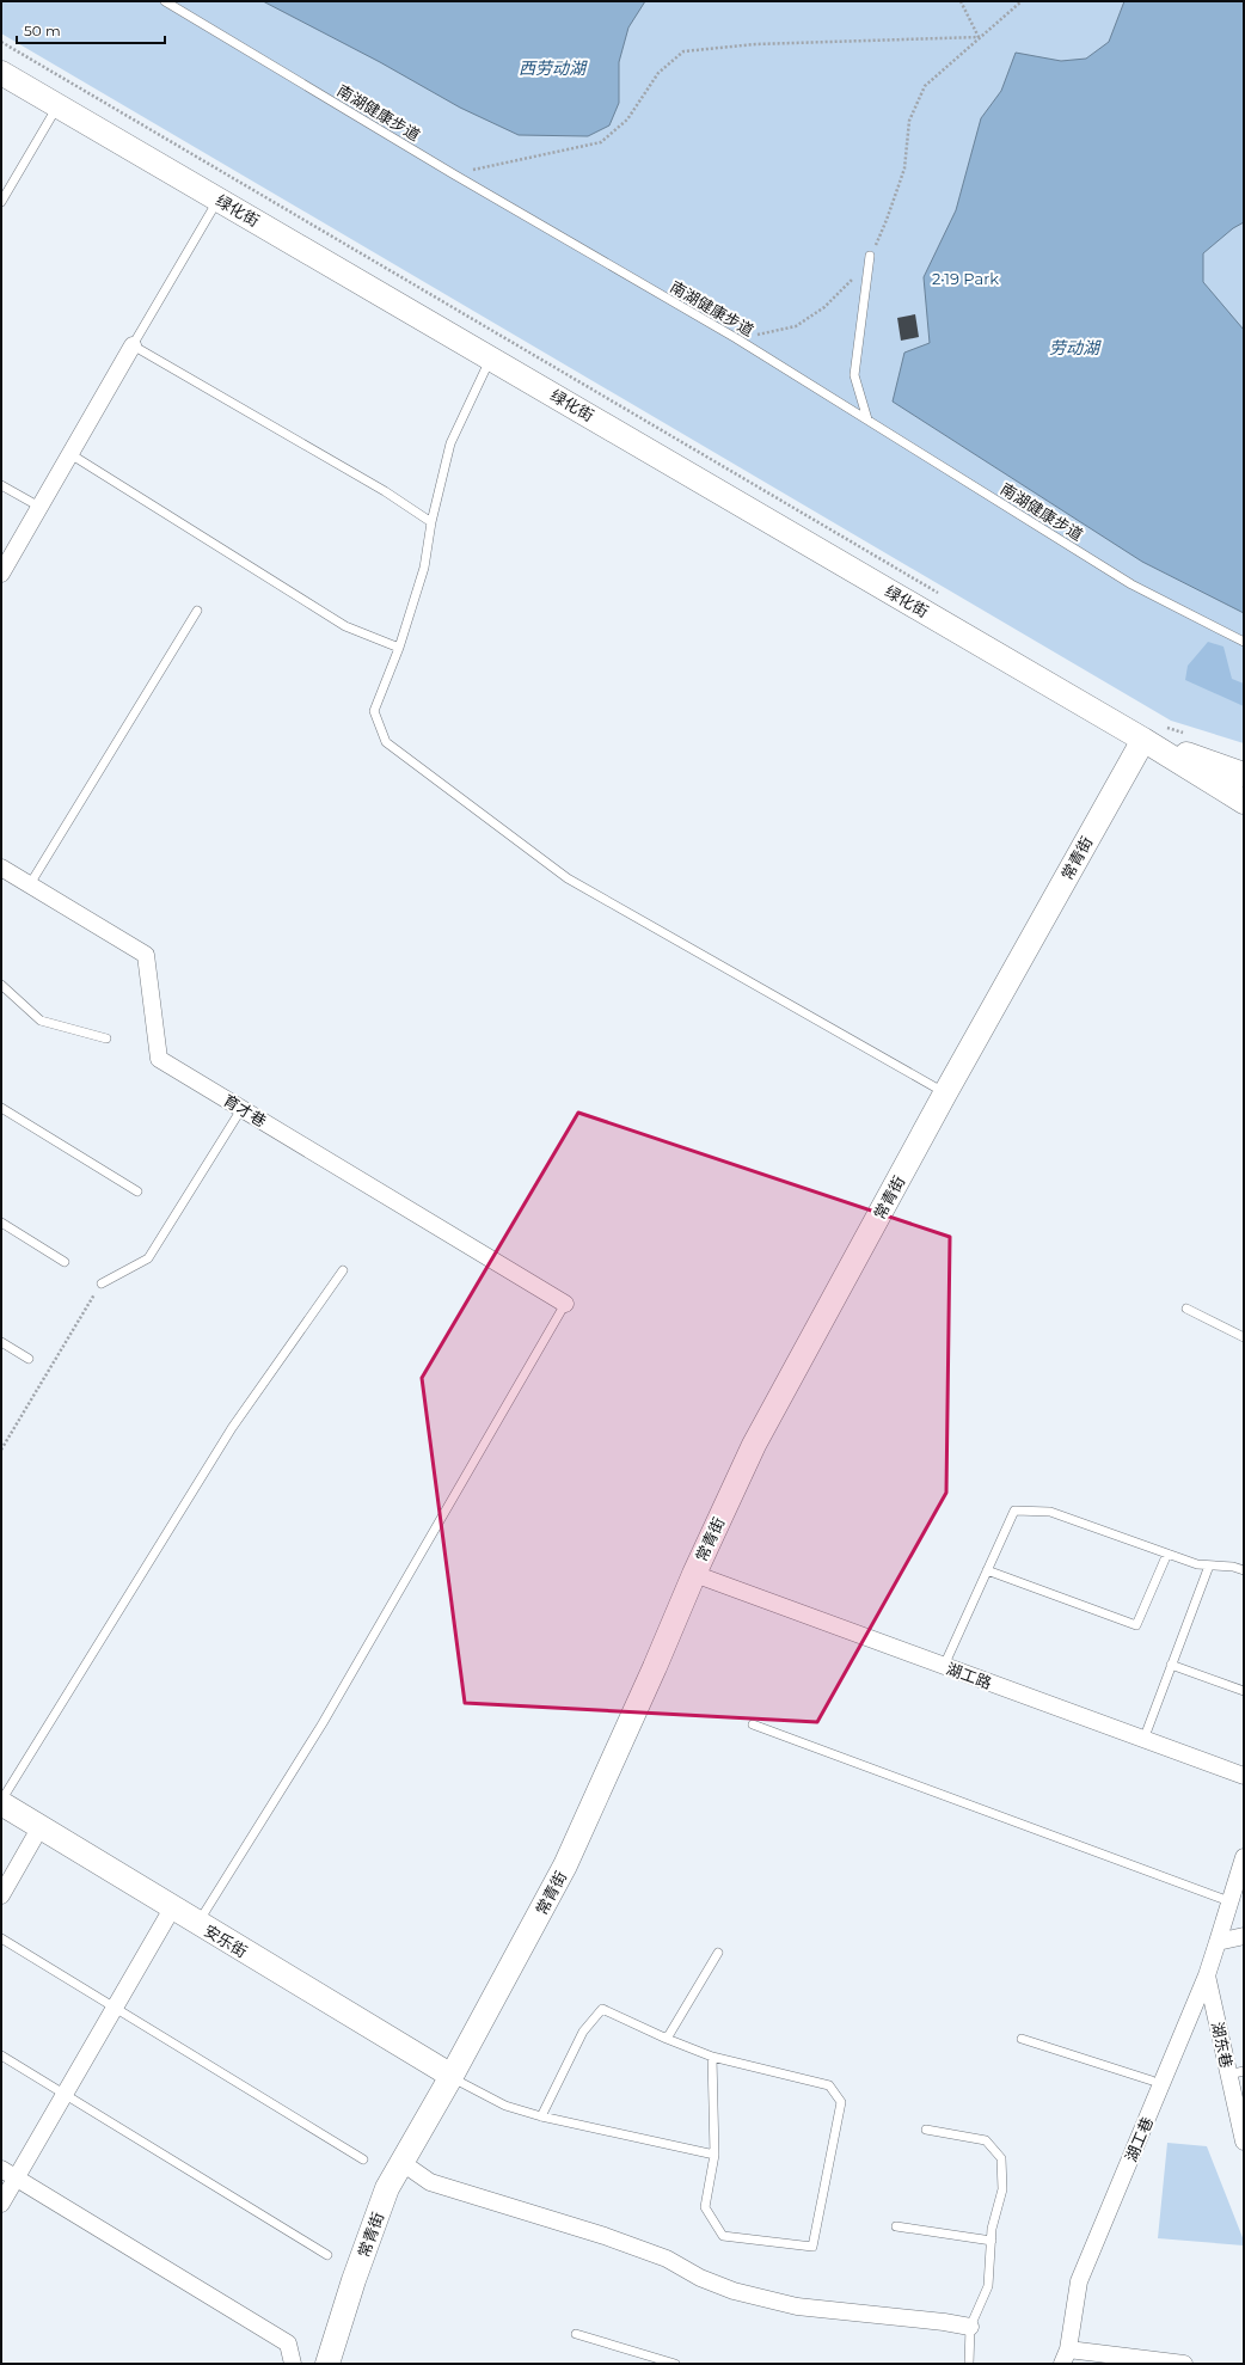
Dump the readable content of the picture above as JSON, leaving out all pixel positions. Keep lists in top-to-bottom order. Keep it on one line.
{"streets":{"street":["绿化街","常青街","育才巷","湖工路","安乐街","湖东巷","湖工巷"],"lane":["南湖健康步道"]},"crossings":[["绿化街","常青街"],["常青街","湖工路"],["常青街","安乐街"],["湖东巷","湖工巷"]],"water":["西劳动湖","劳动湖"],"parks":["2·19 Park"],"scale_bar":"50 m"}
